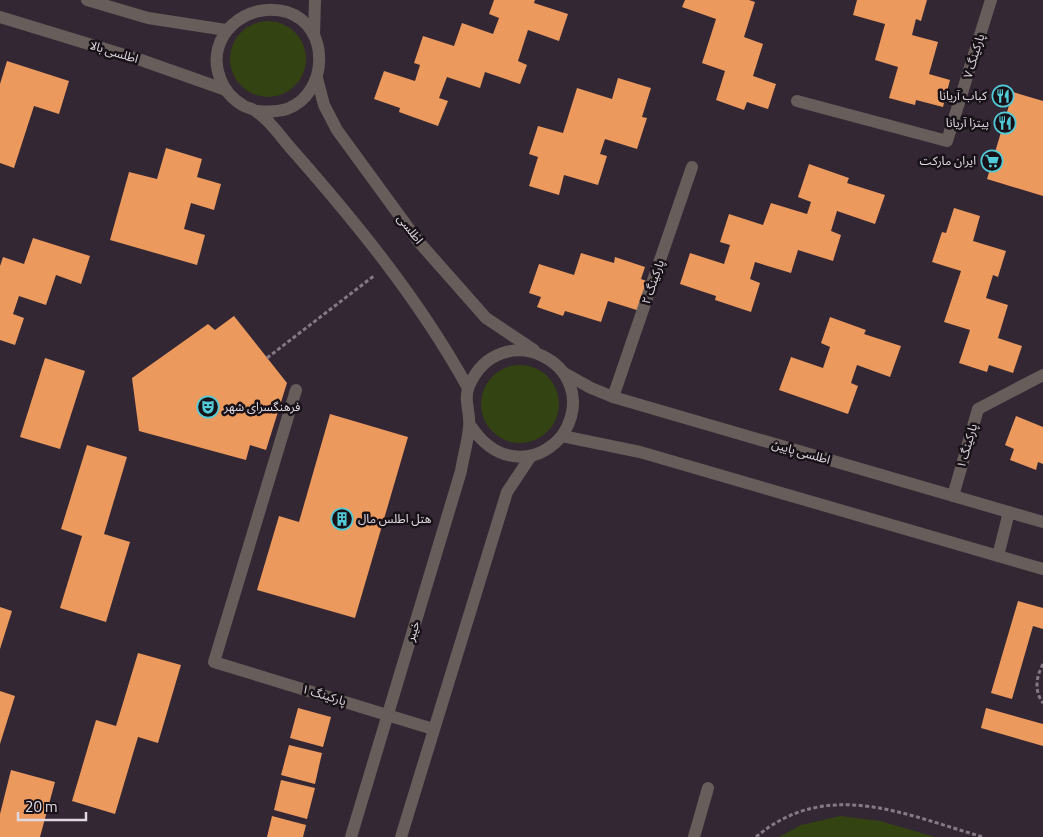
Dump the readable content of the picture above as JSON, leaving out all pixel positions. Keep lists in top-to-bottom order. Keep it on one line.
{"streets":{"street":["اطلسی بالا","پارکینگ ۷","اطلسی","پارکینگ ۲","پارکینگ ۱","اطلسی پایین","خیبر"]},"crossings":[["اطلسی بالا","اطلسی"],["اطلسی","اطلسی پایین"],["اطلسی","خیبر"],["پارکینگ ۲","اطلسی پایین"],["پارکینگ ۱","اطلسی پایین"],["پارکینگ ۱","خیبر"],["اطلسی پایین","خیبر"]],"places":{"restaurant":["کباب آریانا","پیتزا آریانا"],"supermarket":["ایران مارکت"],"theatre":["فرهنگسرای شهر"],"building":["هتل اطلس مال"]},"scale_bar":"20 m"}
